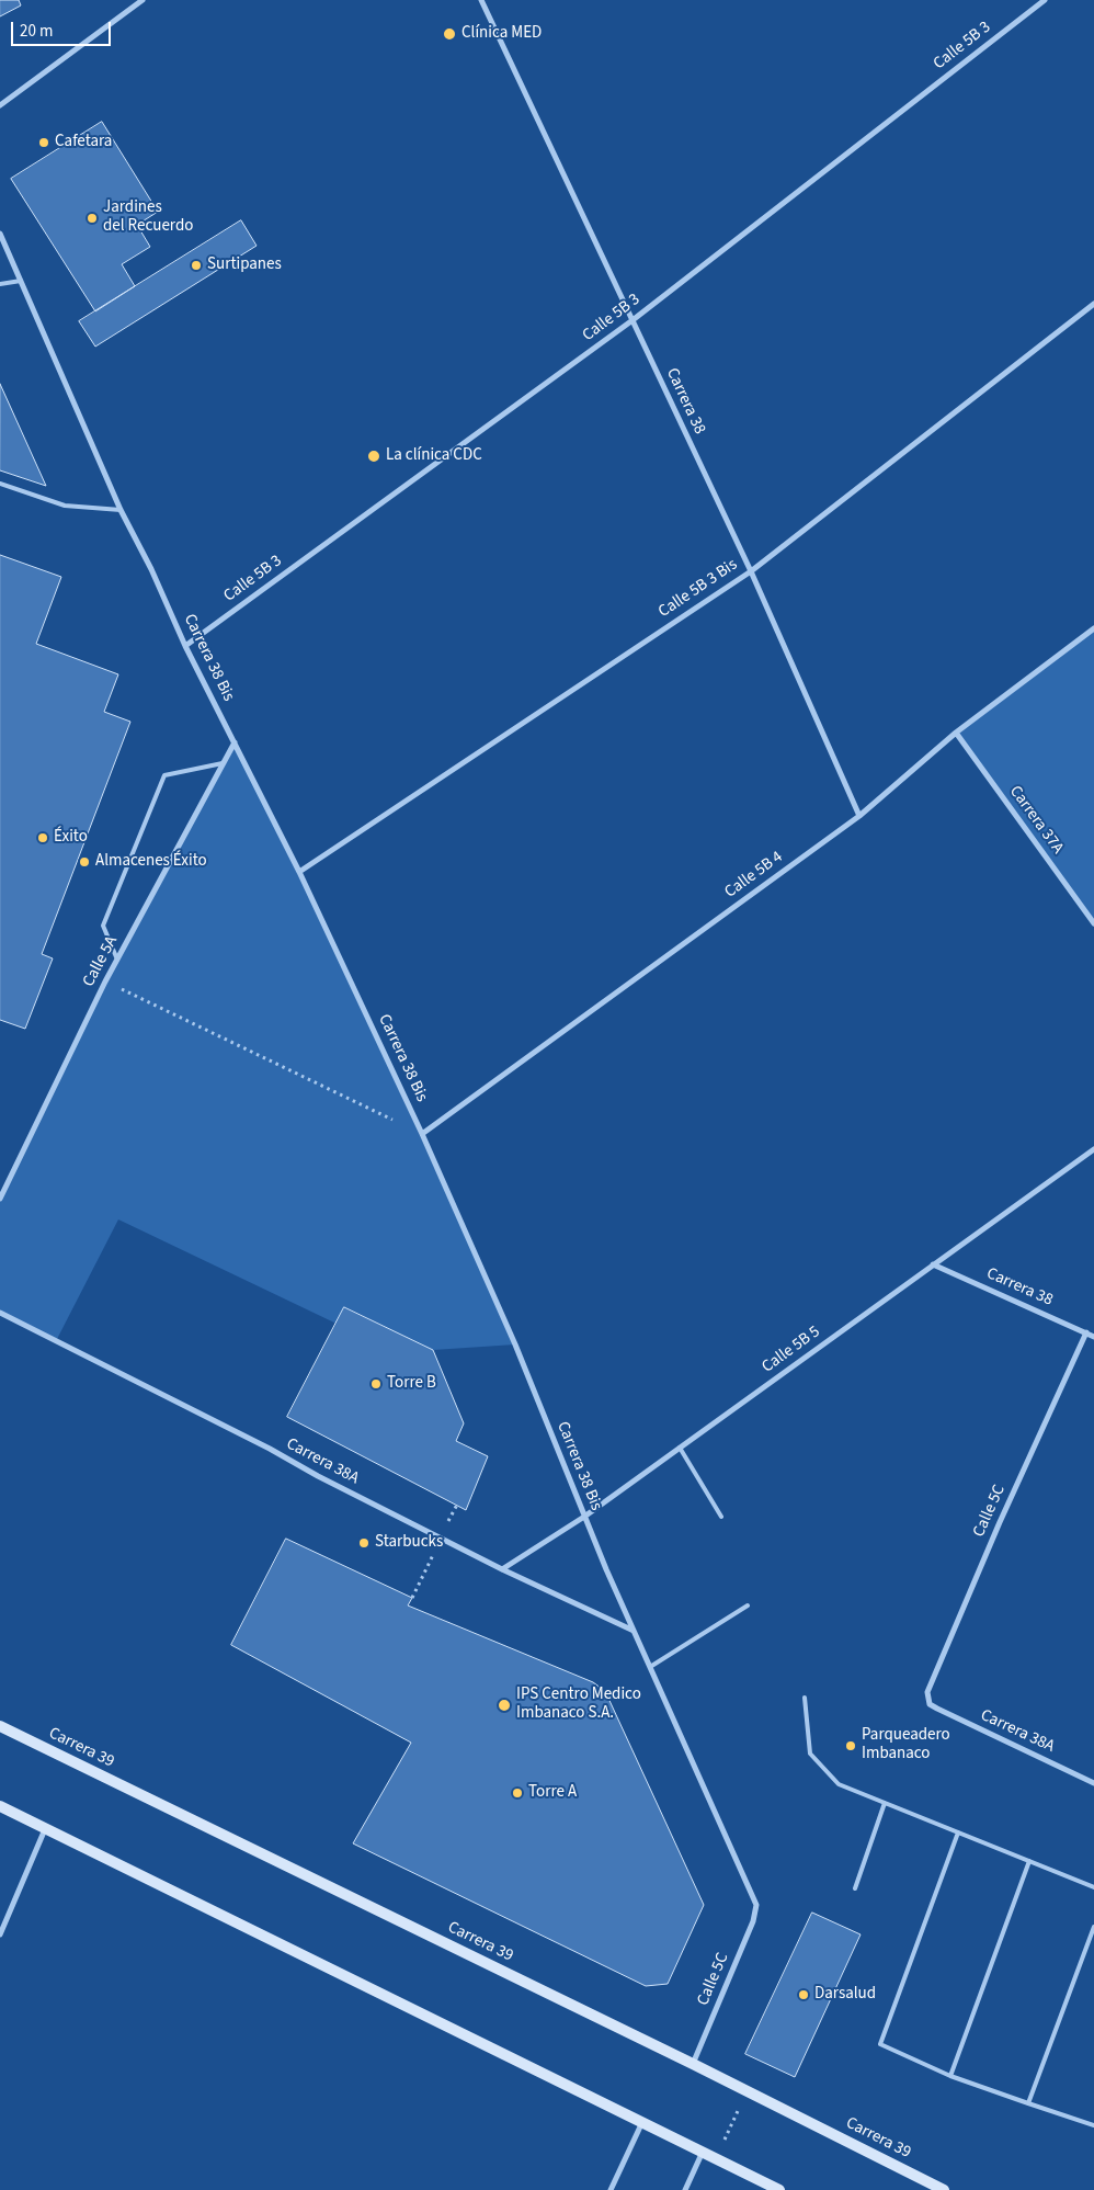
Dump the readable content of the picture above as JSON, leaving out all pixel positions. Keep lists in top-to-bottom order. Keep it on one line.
{"streets":{"main road":["Carrera 39"],"street":["Calle 5B 3","Carrera 38","Calle 5B 3 Bis","Carrera 38 Bis","Carrera 37A","Calle 5B 4","Calle 5A","Calle 5B 5","Carrera 38A","Calle 5C"]},"crossings":[["Calle 5B 3","Carrera 38"],["Calle 5B 3","Carrera 38 Bis"],["Carrera 38","Calle 5B 3 Bis"],["Carrera 38","Calle 5B 4"],["Carrera 38","Calle 5B 5"],["Carrera 38","Calle 5C"],["Calle 5B 3 Bis","Carrera 38 Bis"],["Carrera 38 Bis","Calle 5B 4"],["Carrera 38 Bis","Calle 5A"],["Carrera 38 Bis","Calle 5B 5"],["Carrera 38 Bis","Carrera 38A"],["Carrera 38 Bis","Calle 5C"],["Carrera 37A","Calle 5B 4"],["Calle 5B 5","Carrera 38A"],["Carrera 38A","Calle 5C"],["Calle 5C","Carrera 39"]],"places":["Clínica MED","Cafetara","Jardines del Recuerdo","Surtipanes","La clínica CDC","Éxito","Almacenes Éxito","Torre B","Starbucks","IPS Centro Medico Imbanaco S.A.","Parqueadero Imbanaco","Torre A","Darsalud"],"scale_bar":"20 m"}
